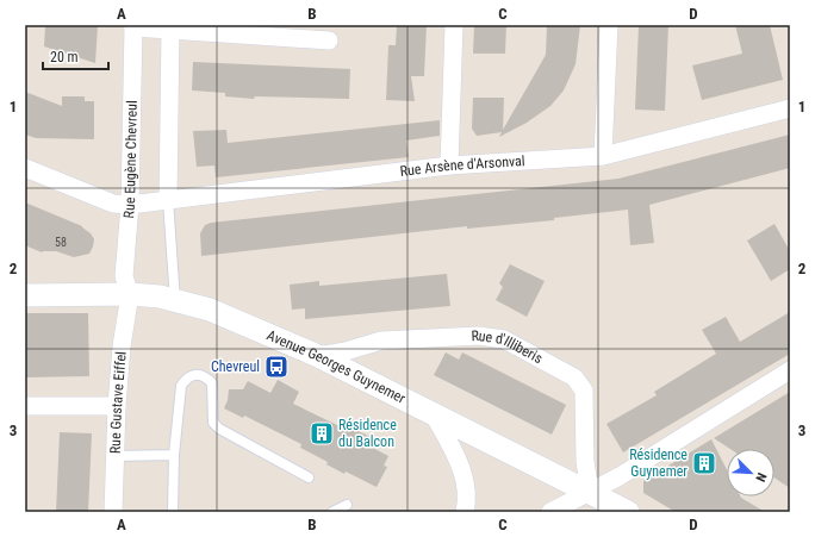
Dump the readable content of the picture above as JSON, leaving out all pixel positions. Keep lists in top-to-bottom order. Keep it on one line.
{"streets":{"street":["Rue Eugène Chevreul","Rue Arsène d'Arsonval","Rue d'Illiberis","Avenue Georges Guynemer","Rue Gustave Eiffel"]},"crossings":[["Rue Eugène Chevreul","Rue Arsène d'Arsonval"],["Rue Eugène Chevreul","Avenue Georges Guynemer"],["Rue Eugène Chevreul","Rue Gustave Eiffel"],["Rue d'Illiberis","Avenue Georges Guynemer"],["Avenue Georges Guynemer","Rue Gustave Eiffel"]],"places":{"bus stop":["Chevreul"],"building":["Résidence du Balcon","Résidence Guynemer"]},"house_numbers":["58"],"scale_bar":"20 m","north":"bottom right","grid":{"columns":["A","B","C","D"],"rows":["1","2","3"]}}
